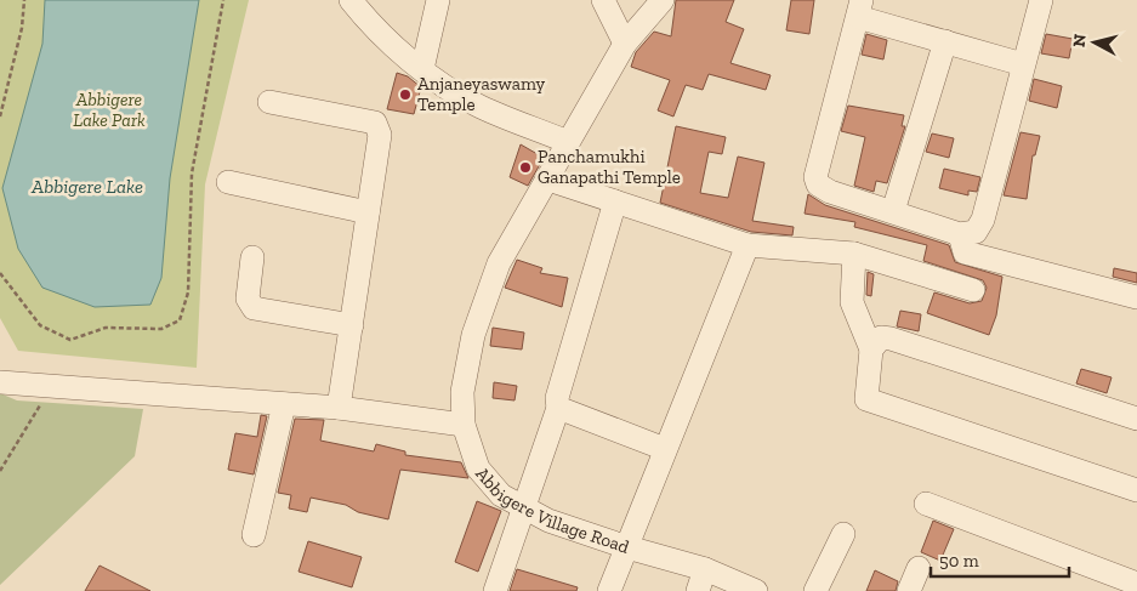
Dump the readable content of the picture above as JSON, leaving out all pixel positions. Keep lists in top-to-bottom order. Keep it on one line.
{"streets":{"street":["Abbigere Village Road"]},"water":["Abbigere Lake"],"parks":["Abbigere Lake Park"],"places":["Anjaneyaswamy Temple","Panchamukhi Ganapathi Temple"],"scale_bar":"50 m","north":"left"}
